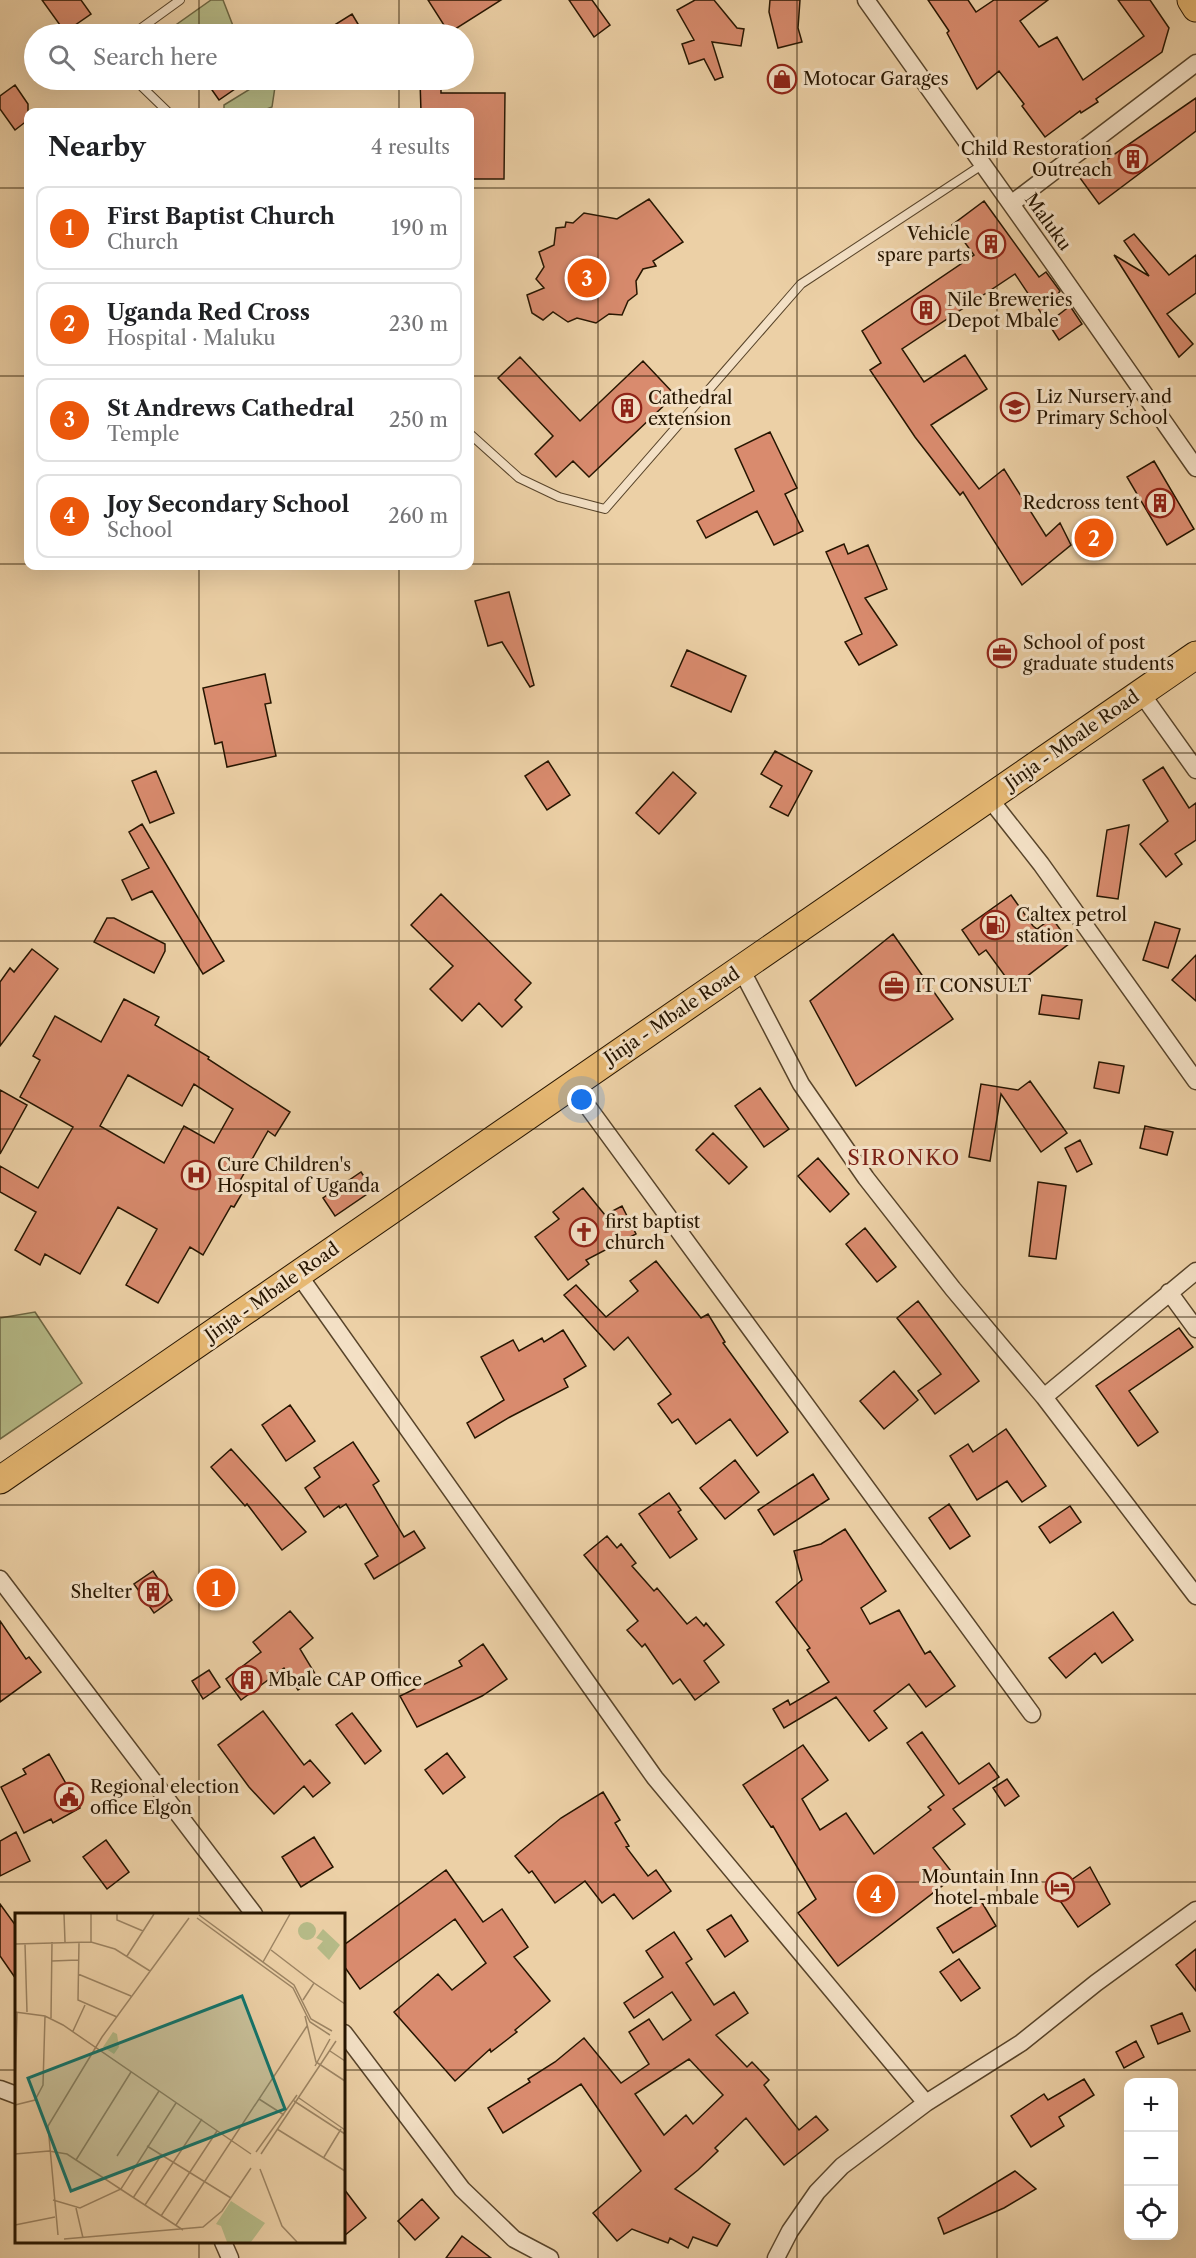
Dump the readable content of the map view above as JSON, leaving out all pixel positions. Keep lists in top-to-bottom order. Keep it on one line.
{"streets":{"main road":["Jinja - Mbale Road"],"street":["Maluku"]},"districts":["SIRONKO"],"places":{"shop":["Motocar Garages"],"building":["Child Restoration Outreach","Vehicle spare parts","Nile Breweries Depot Mbale","Cathedral extension","Redcross tent","Shelter","Mbale CAP Office"],"school or university":["Liz Nursery and Primary School"],"office":["School of post graduate students","IT CONSULT"],"fuel station":["Caltex petrol station"],"hospital":["Cure Children's Hospital of Uganda"],"church":["first baptist church"],"public building":["Regional election office Elgon"],"hotel":["Mountain Inn hotel-mbale"]},"page":{"search":"Search here","heading":["Nearby","4 results"],"list":[{"mark":"1","name":"First Baptist Church","note":"Church","value":"190 m"},{"mark":"2","name":"Uganda Red Cross","note":"Hospital · Maluku","value":"230 m"},{"mark":"3","name":"St Andrews Cathedral","note":"Temple","value":"250 m"},{"mark":"4","name":"Joy Secondary School","note":"School","value":"260 m"}],"pins":["3","2","1","4"],"map_buttons":["+","−"]}}
